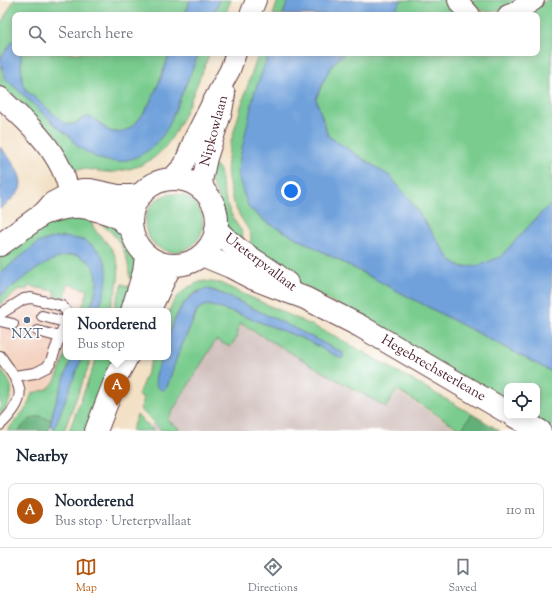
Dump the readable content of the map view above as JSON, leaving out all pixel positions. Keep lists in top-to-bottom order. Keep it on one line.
{"streets":{"street":["Nipkowlaan","Ureterpvallaat","Hegebrechsterleane"]},"crossings":[["Nipkowlaan","Ureterpvallaat"],["Ureterpvallaat","Hegebrechsterleane"]],"places":["NXT"],"page":{"search":"Search here","popup":["Noorderend","Bus stop"],"pins":"A","heading":"Nearby","list":[{"mark":"A","name":"Noorderend","note":"Bus stop · Ureterpvallaat","value":"110 m"}],"nav":["Map","Directions","Saved"]}}
